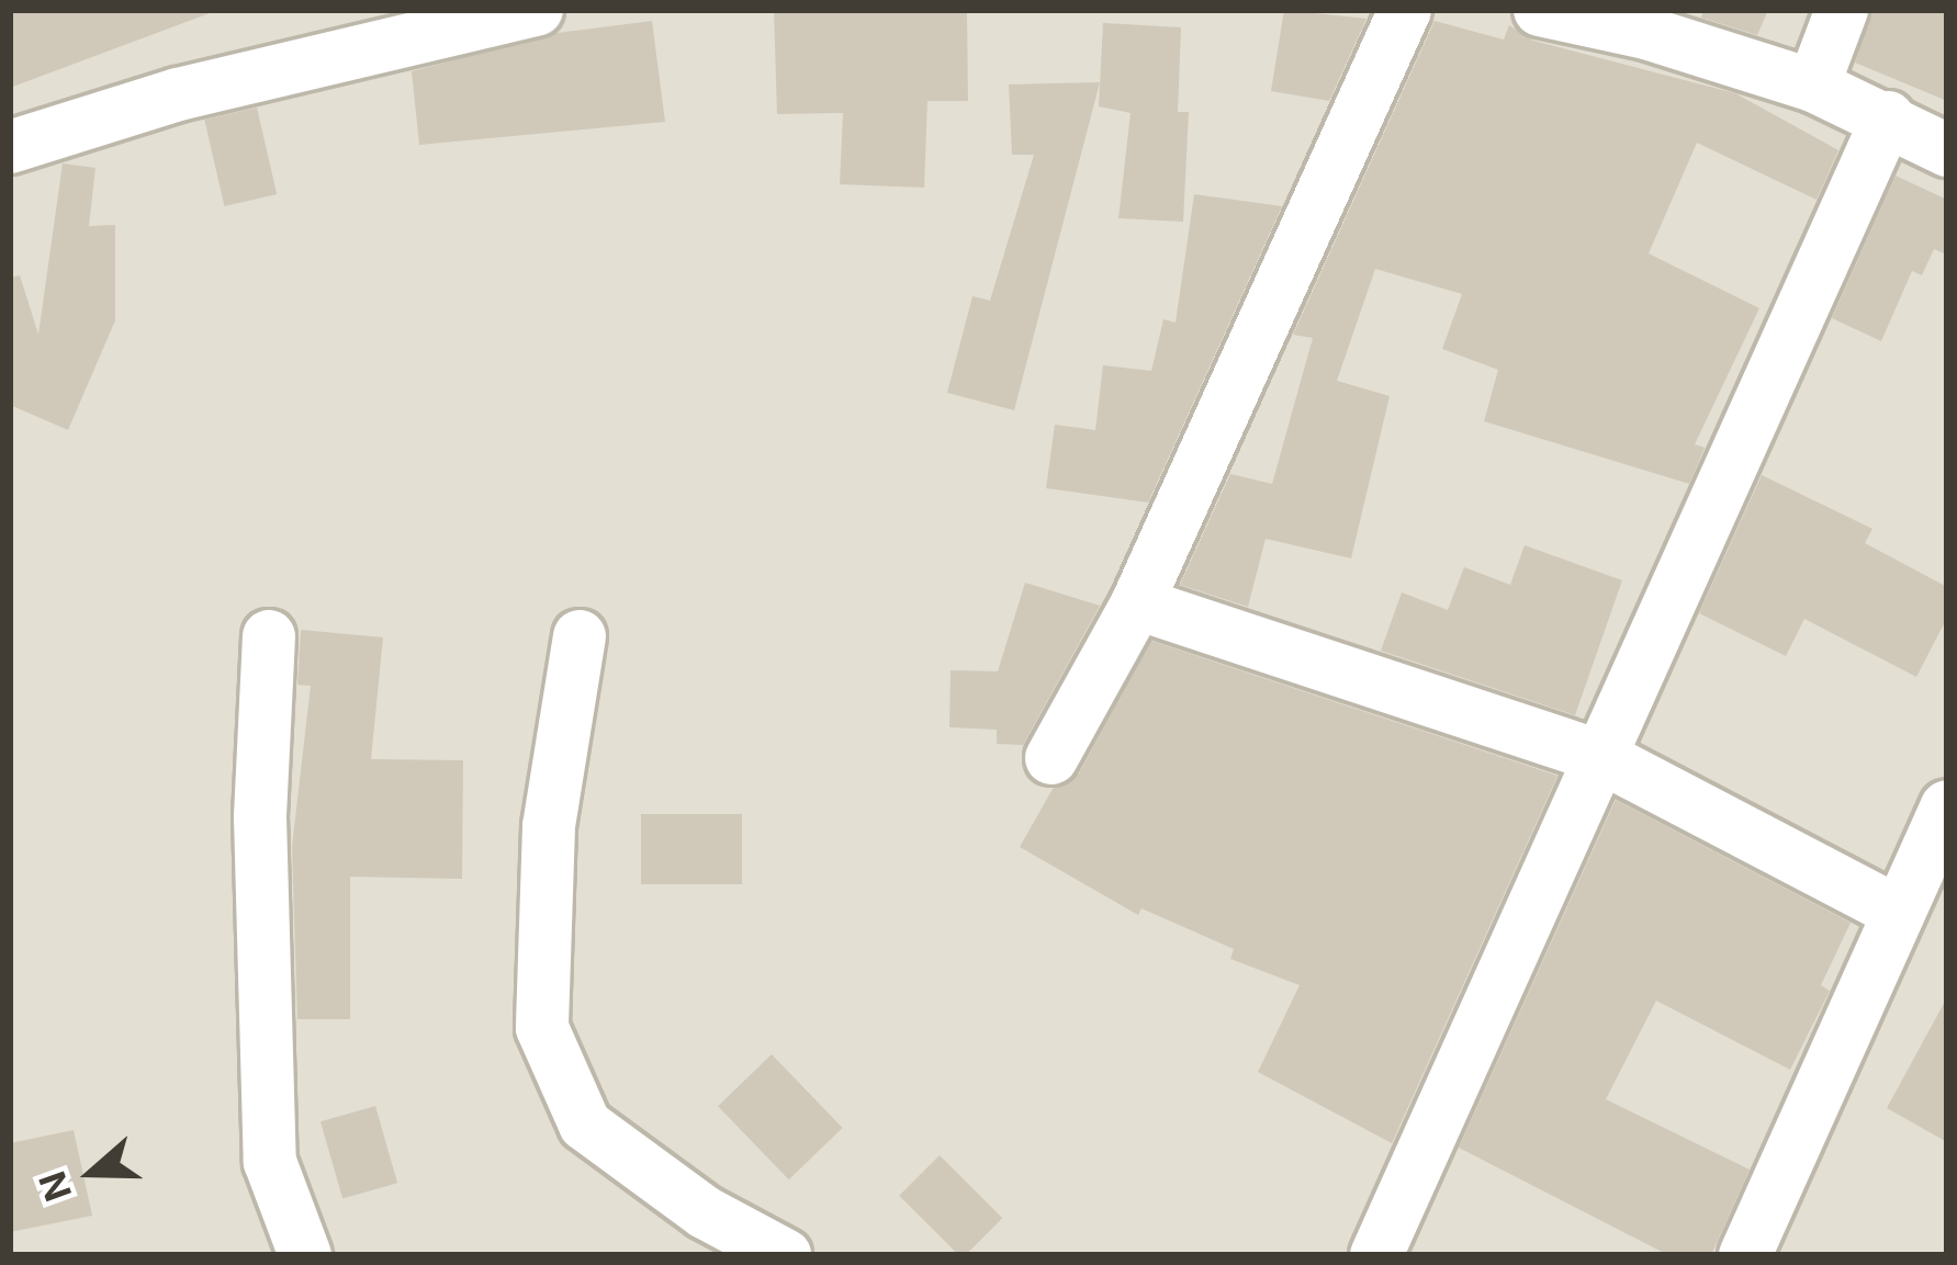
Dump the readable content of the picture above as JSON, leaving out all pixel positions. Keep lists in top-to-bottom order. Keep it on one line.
{"north":"left"}
